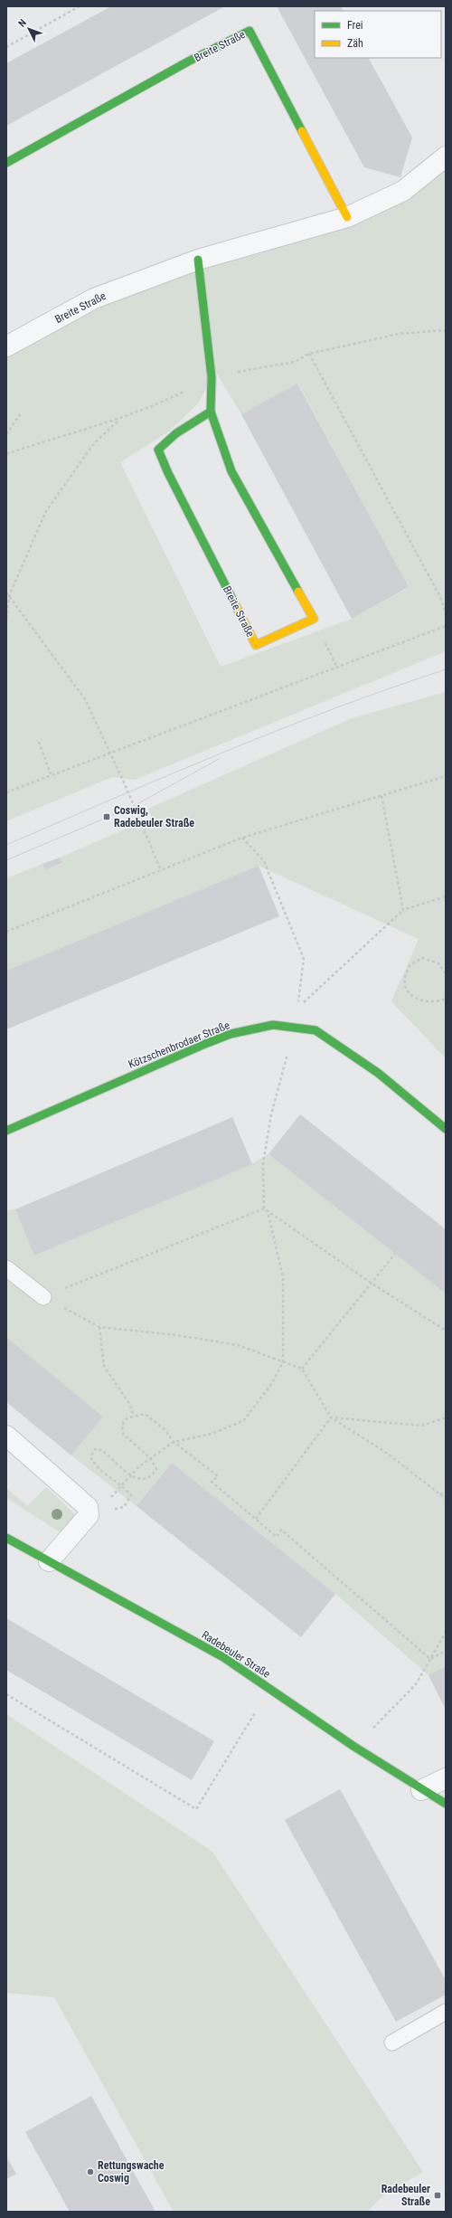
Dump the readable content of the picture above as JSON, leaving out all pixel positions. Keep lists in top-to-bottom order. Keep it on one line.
{"streets":{"street":["Breite Straße","Kötzschenbrodaer Straße","Radebeuler Straße"]},"places":{"transit":["Coswig, Radebeuler Straße","Radebeuler Straße"],"other":["Rettungswache Coswig"]},"legend":["Frei","Zäh"],"north":"top left"}
